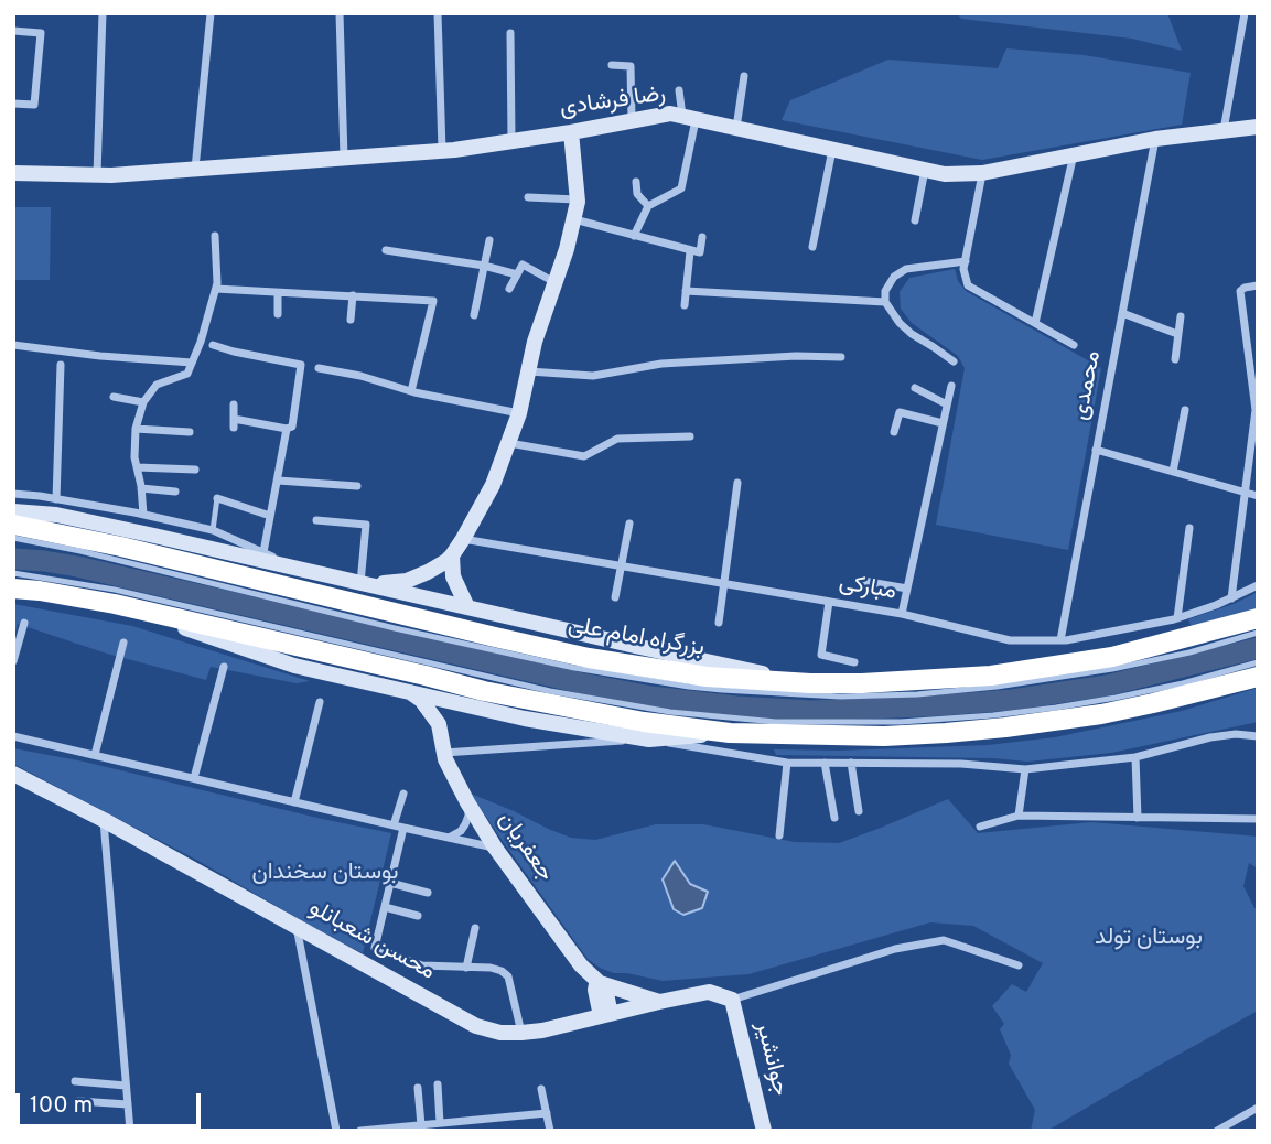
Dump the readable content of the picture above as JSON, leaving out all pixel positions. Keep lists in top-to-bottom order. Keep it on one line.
{"streets":{"highway":["بزرگراه امام علی"],"main road":["رضا فرشادی","جعفریان","محسن شعبانلو","جوانشیر"],"street":["محمدی","مبارکی"]},"crossings":[["رضا فرشادی","محمدی"],["محمدی","مبارکی"],["محسن شعبانلو","جوانشیر"]],"parks":["بوستان سخندان","بوستان تولد"],"scale_bar":"100 m"}
